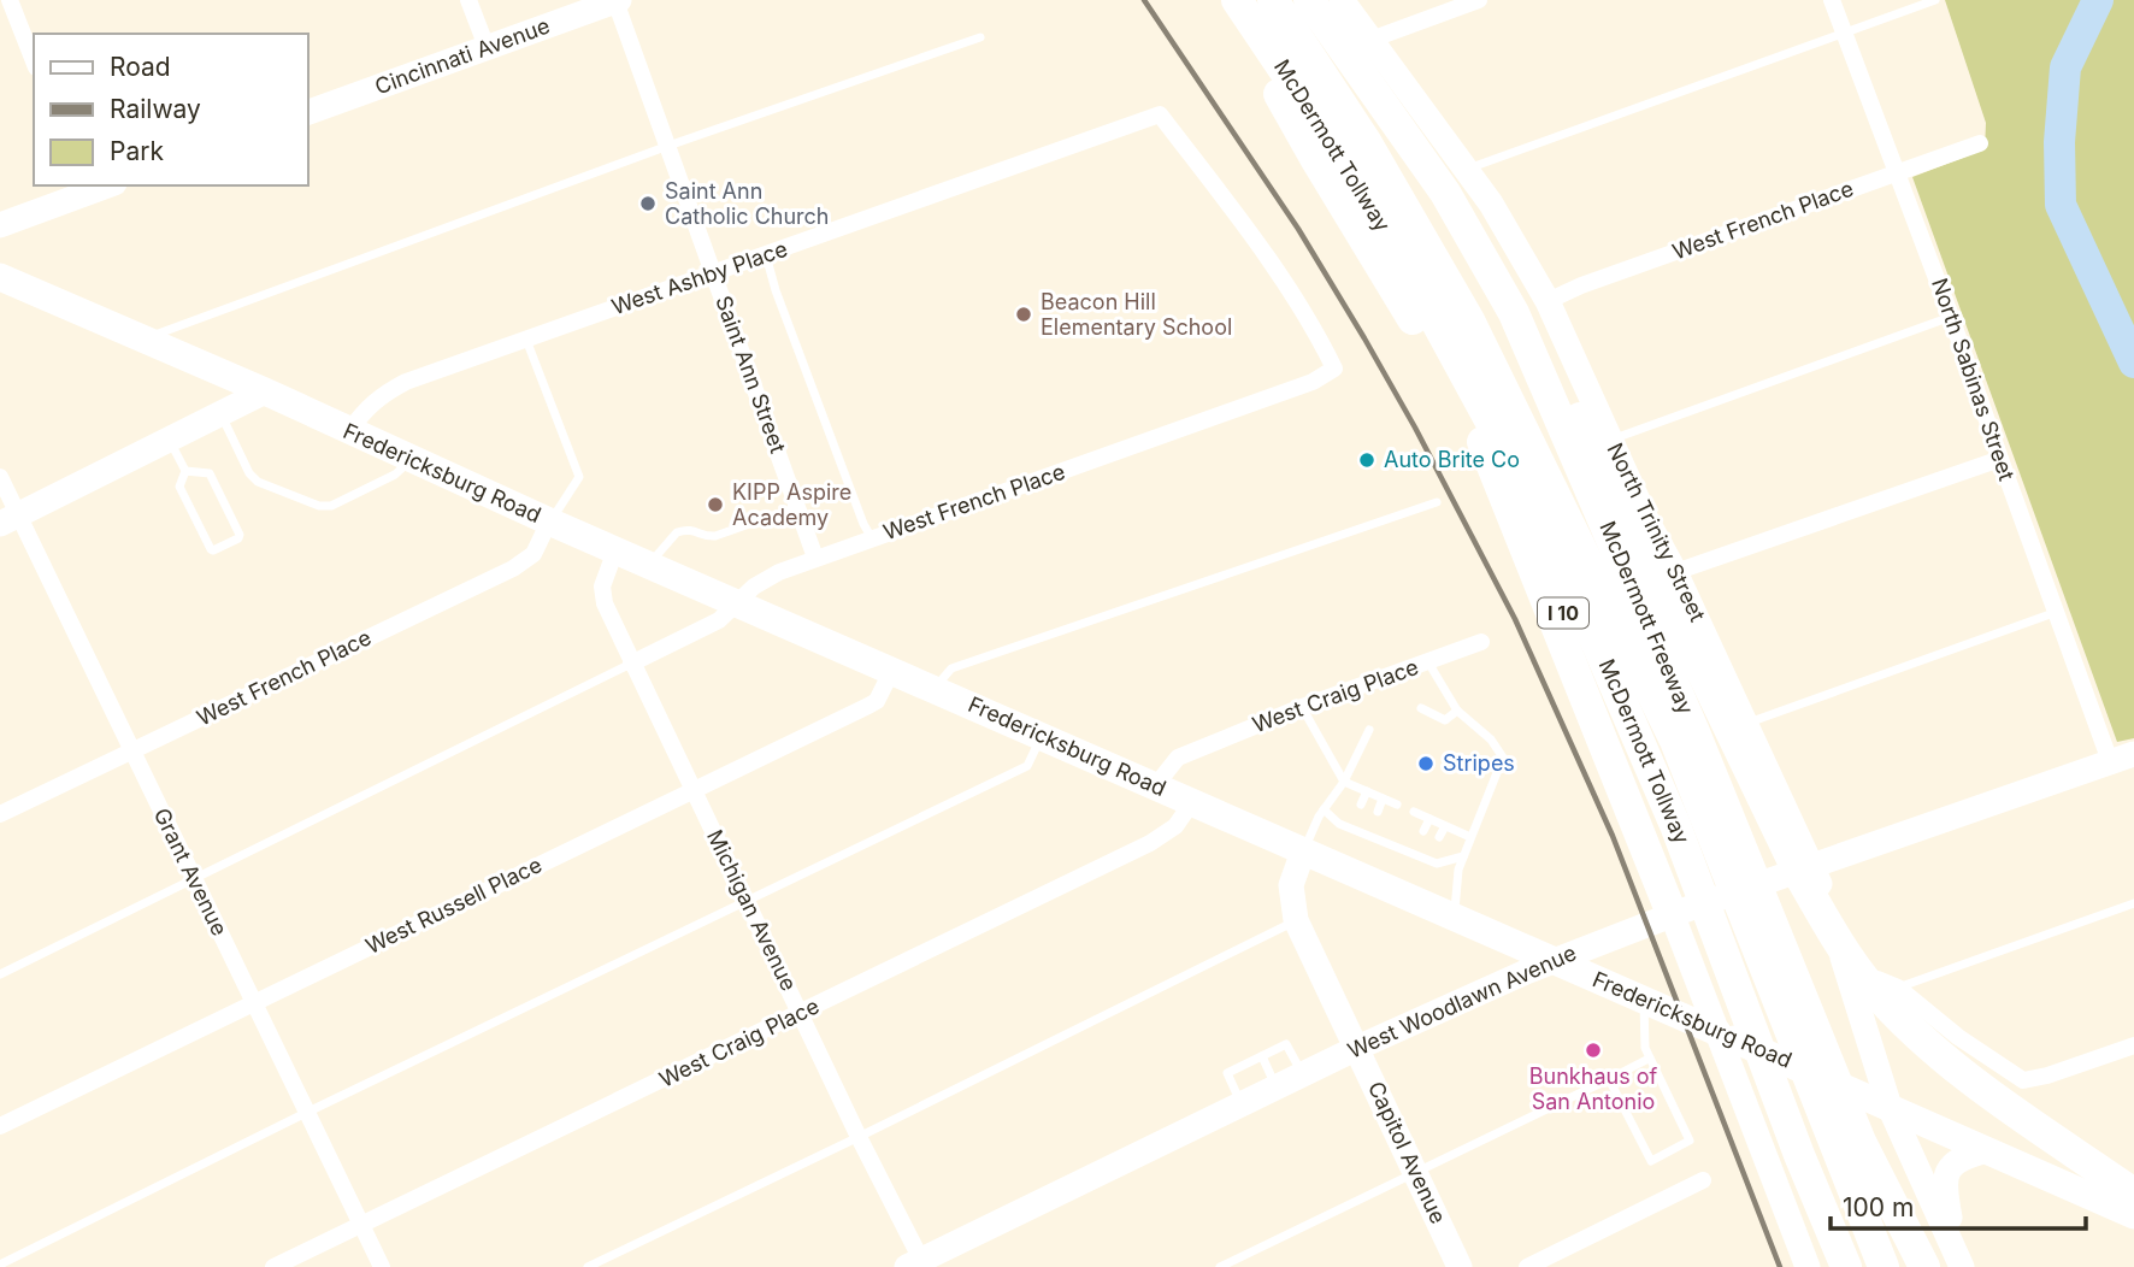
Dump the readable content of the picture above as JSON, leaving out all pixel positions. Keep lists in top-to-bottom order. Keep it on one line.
{"streets":{"highway":["McDermott Tollway","I 10","McDermott Freeway"],"main road":["Fredericksburg Road"],"street":["Cincinnati Avenue","West French Place","West Ashby Place","Saint Ann Street","North Sabinas Street","North Trinity Street","West Craig Place","Grant Avenue","West Russell Place","Michigan Avenue","West Woodlawn Avenue","Capitol Avenue"]},"crossings":[["Cincinnati Avenue","Saint Ann Street"],["West French Place","West Ashby Place"],["West French Place","Saint Ann Street"],["West French Place","North Sabinas Street"],["West French Place","Fredericksburg Road"],["West French Place","North Trinity Street"],["West French Place","Grant Avenue"],["West French Place","Michigan Avenue"],["West Ashby Place","Saint Ann Street"],["West Ashby Place","Fredericksburg Road"],["North Sabinas Street","West Woodlawn Avenue"],["Fredericksburg Road","North Trinity Street"],["Fredericksburg Road","West Craig Place"],["Fredericksburg Road","West Russell Place"],["Fredericksburg Road","Michigan Avenue"],["Fredericksburg Road","West Woodlawn Avenue"],["Fredericksburg Road","Capitol Avenue"],["North Trinity Street","McDermott Freeway"],["North Trinity Street","West Woodlawn Avenue"],["West Craig Place","Grant Avenue"],["West Craig Place","Michigan Avenue"],["Grant Avenue","West Russell Place"],["West Russell Place","Michigan Avenue"],["Michigan Avenue","West Woodlawn Avenue"],["West Woodlawn Avenue","Capitol Avenue"]],"places":["Saint Ann Catholic Church","Beacon Hill Elementary School","Auto Brite Co","KIPP Aspire Academy","Stripes","Bunkhaus of San Antonio"],"legend":["Road","Railway","Park"],"scale_bar":"100 m"}
